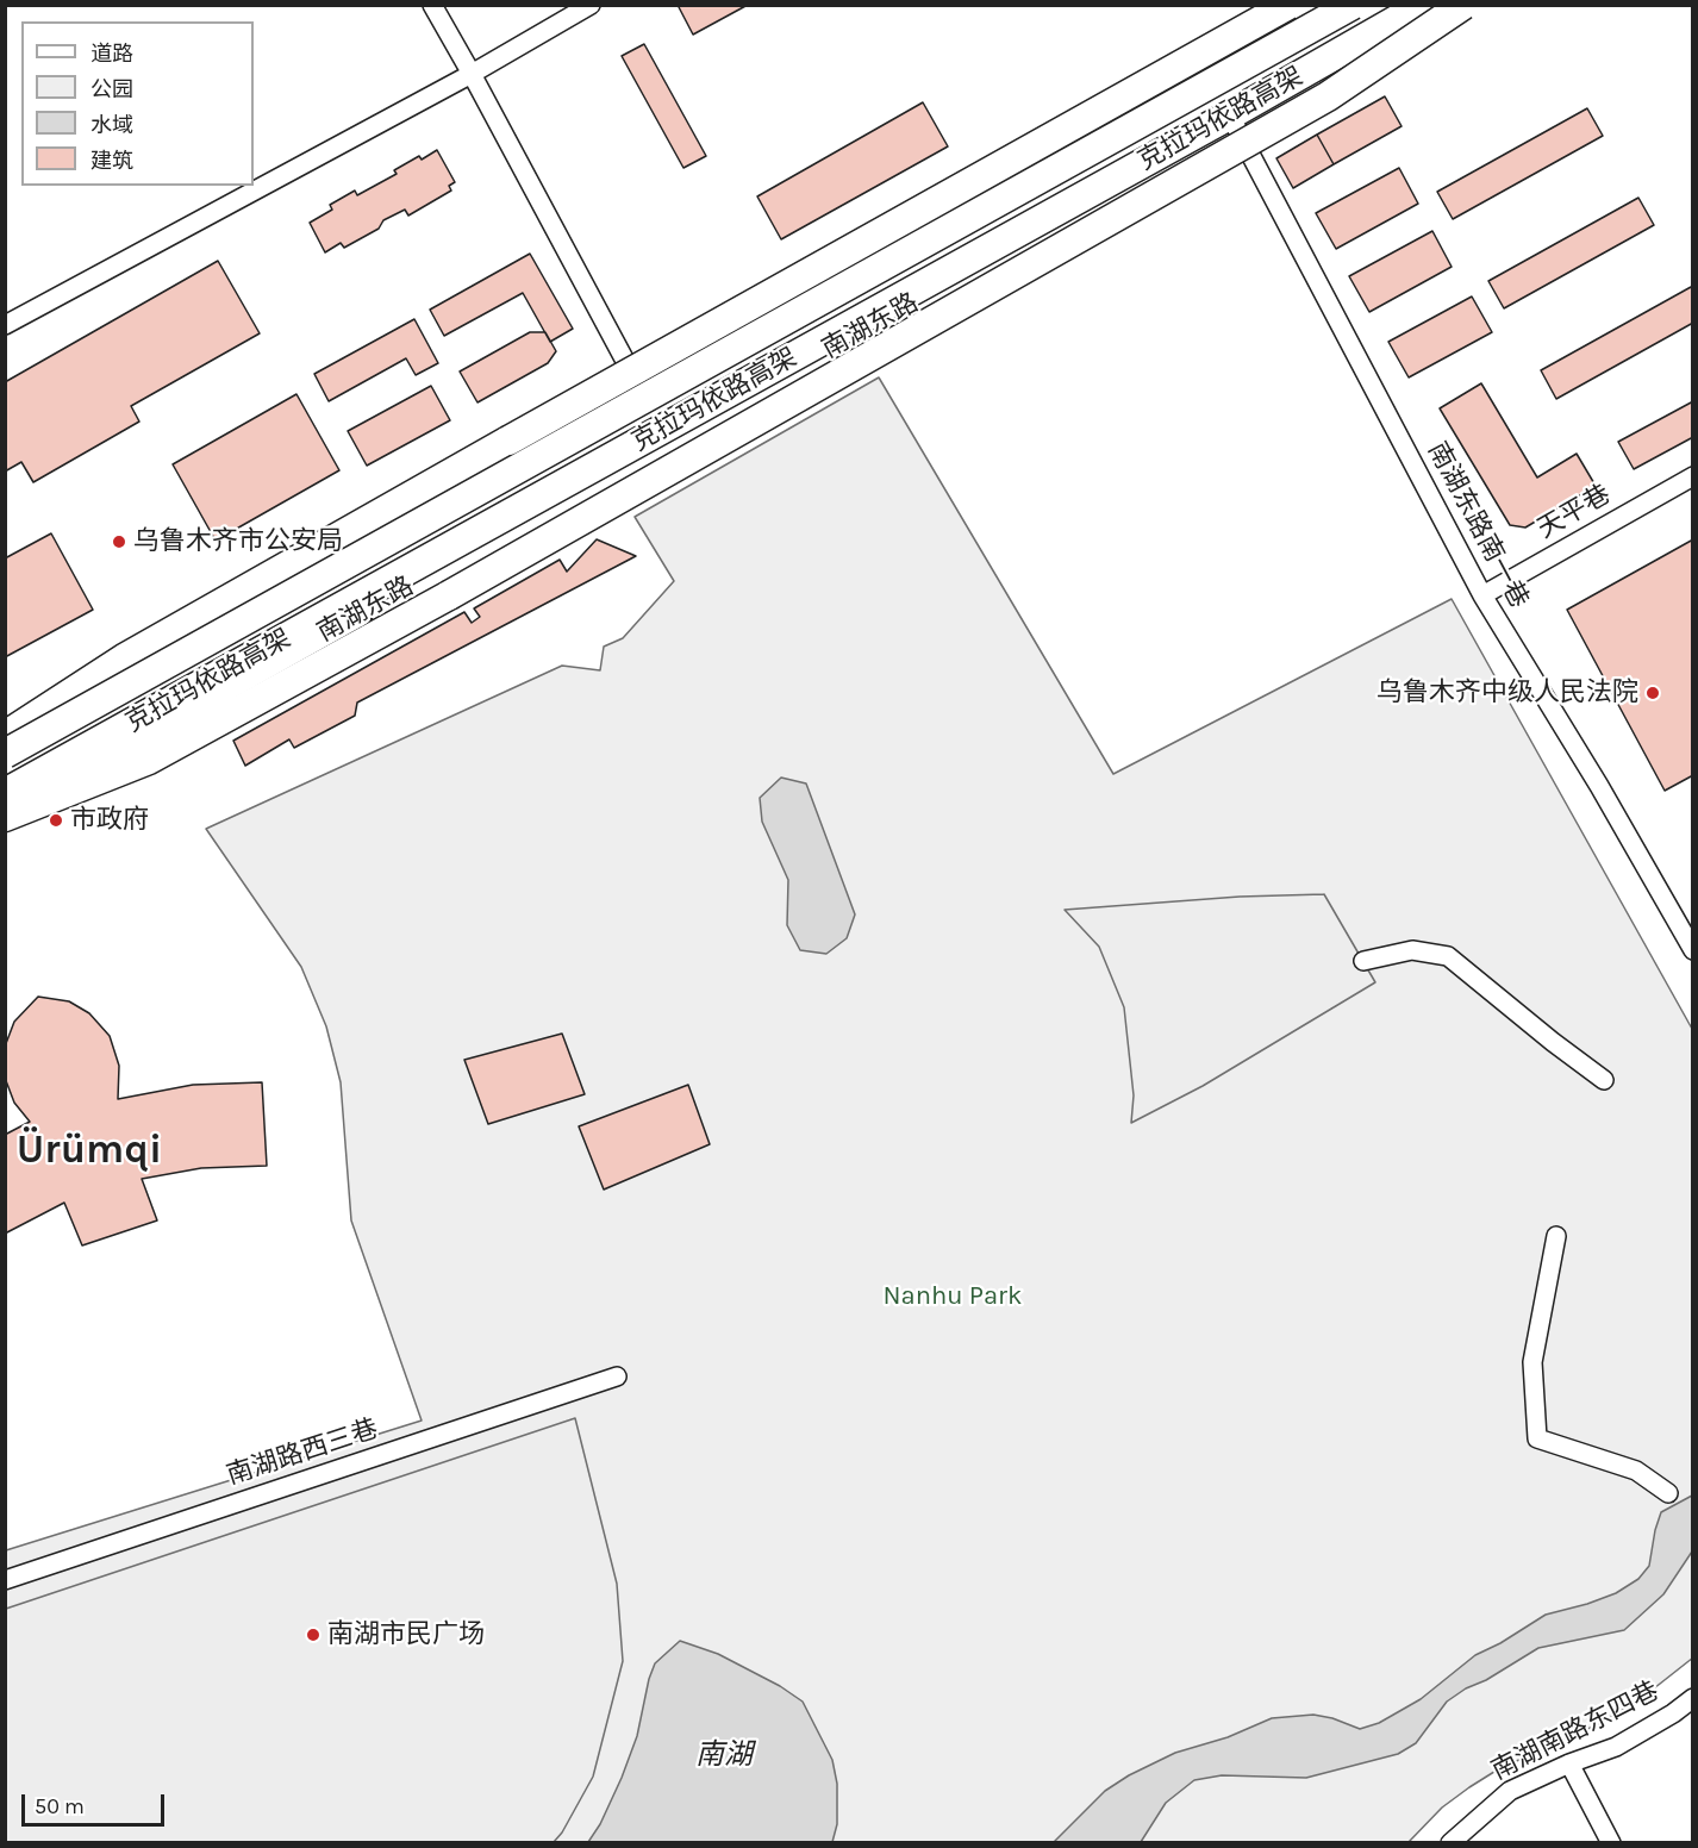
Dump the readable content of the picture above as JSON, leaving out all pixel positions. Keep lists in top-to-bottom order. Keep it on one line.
{"streets":{"highway":["克拉玛依路高架"],"main road":["南湖东路"],"street":["天平巷","南湖东路南一巷","南湖路西三巷","南湖南路东四巷"]},"crossings":[["南湖东路","南湖东路南一巷"],["天平巷","南湖东路南一巷"]],"districts":["Ürümqi"],"water":["南湖"],"parks":["Nanhu Park"],"places":["乌鲁木齐市公安局","乌鲁木齐中级人民法院","市政府","南湖市民广场"],"legend":["道路","公园","水域","建筑"],"scale_bar":"50 m"}
